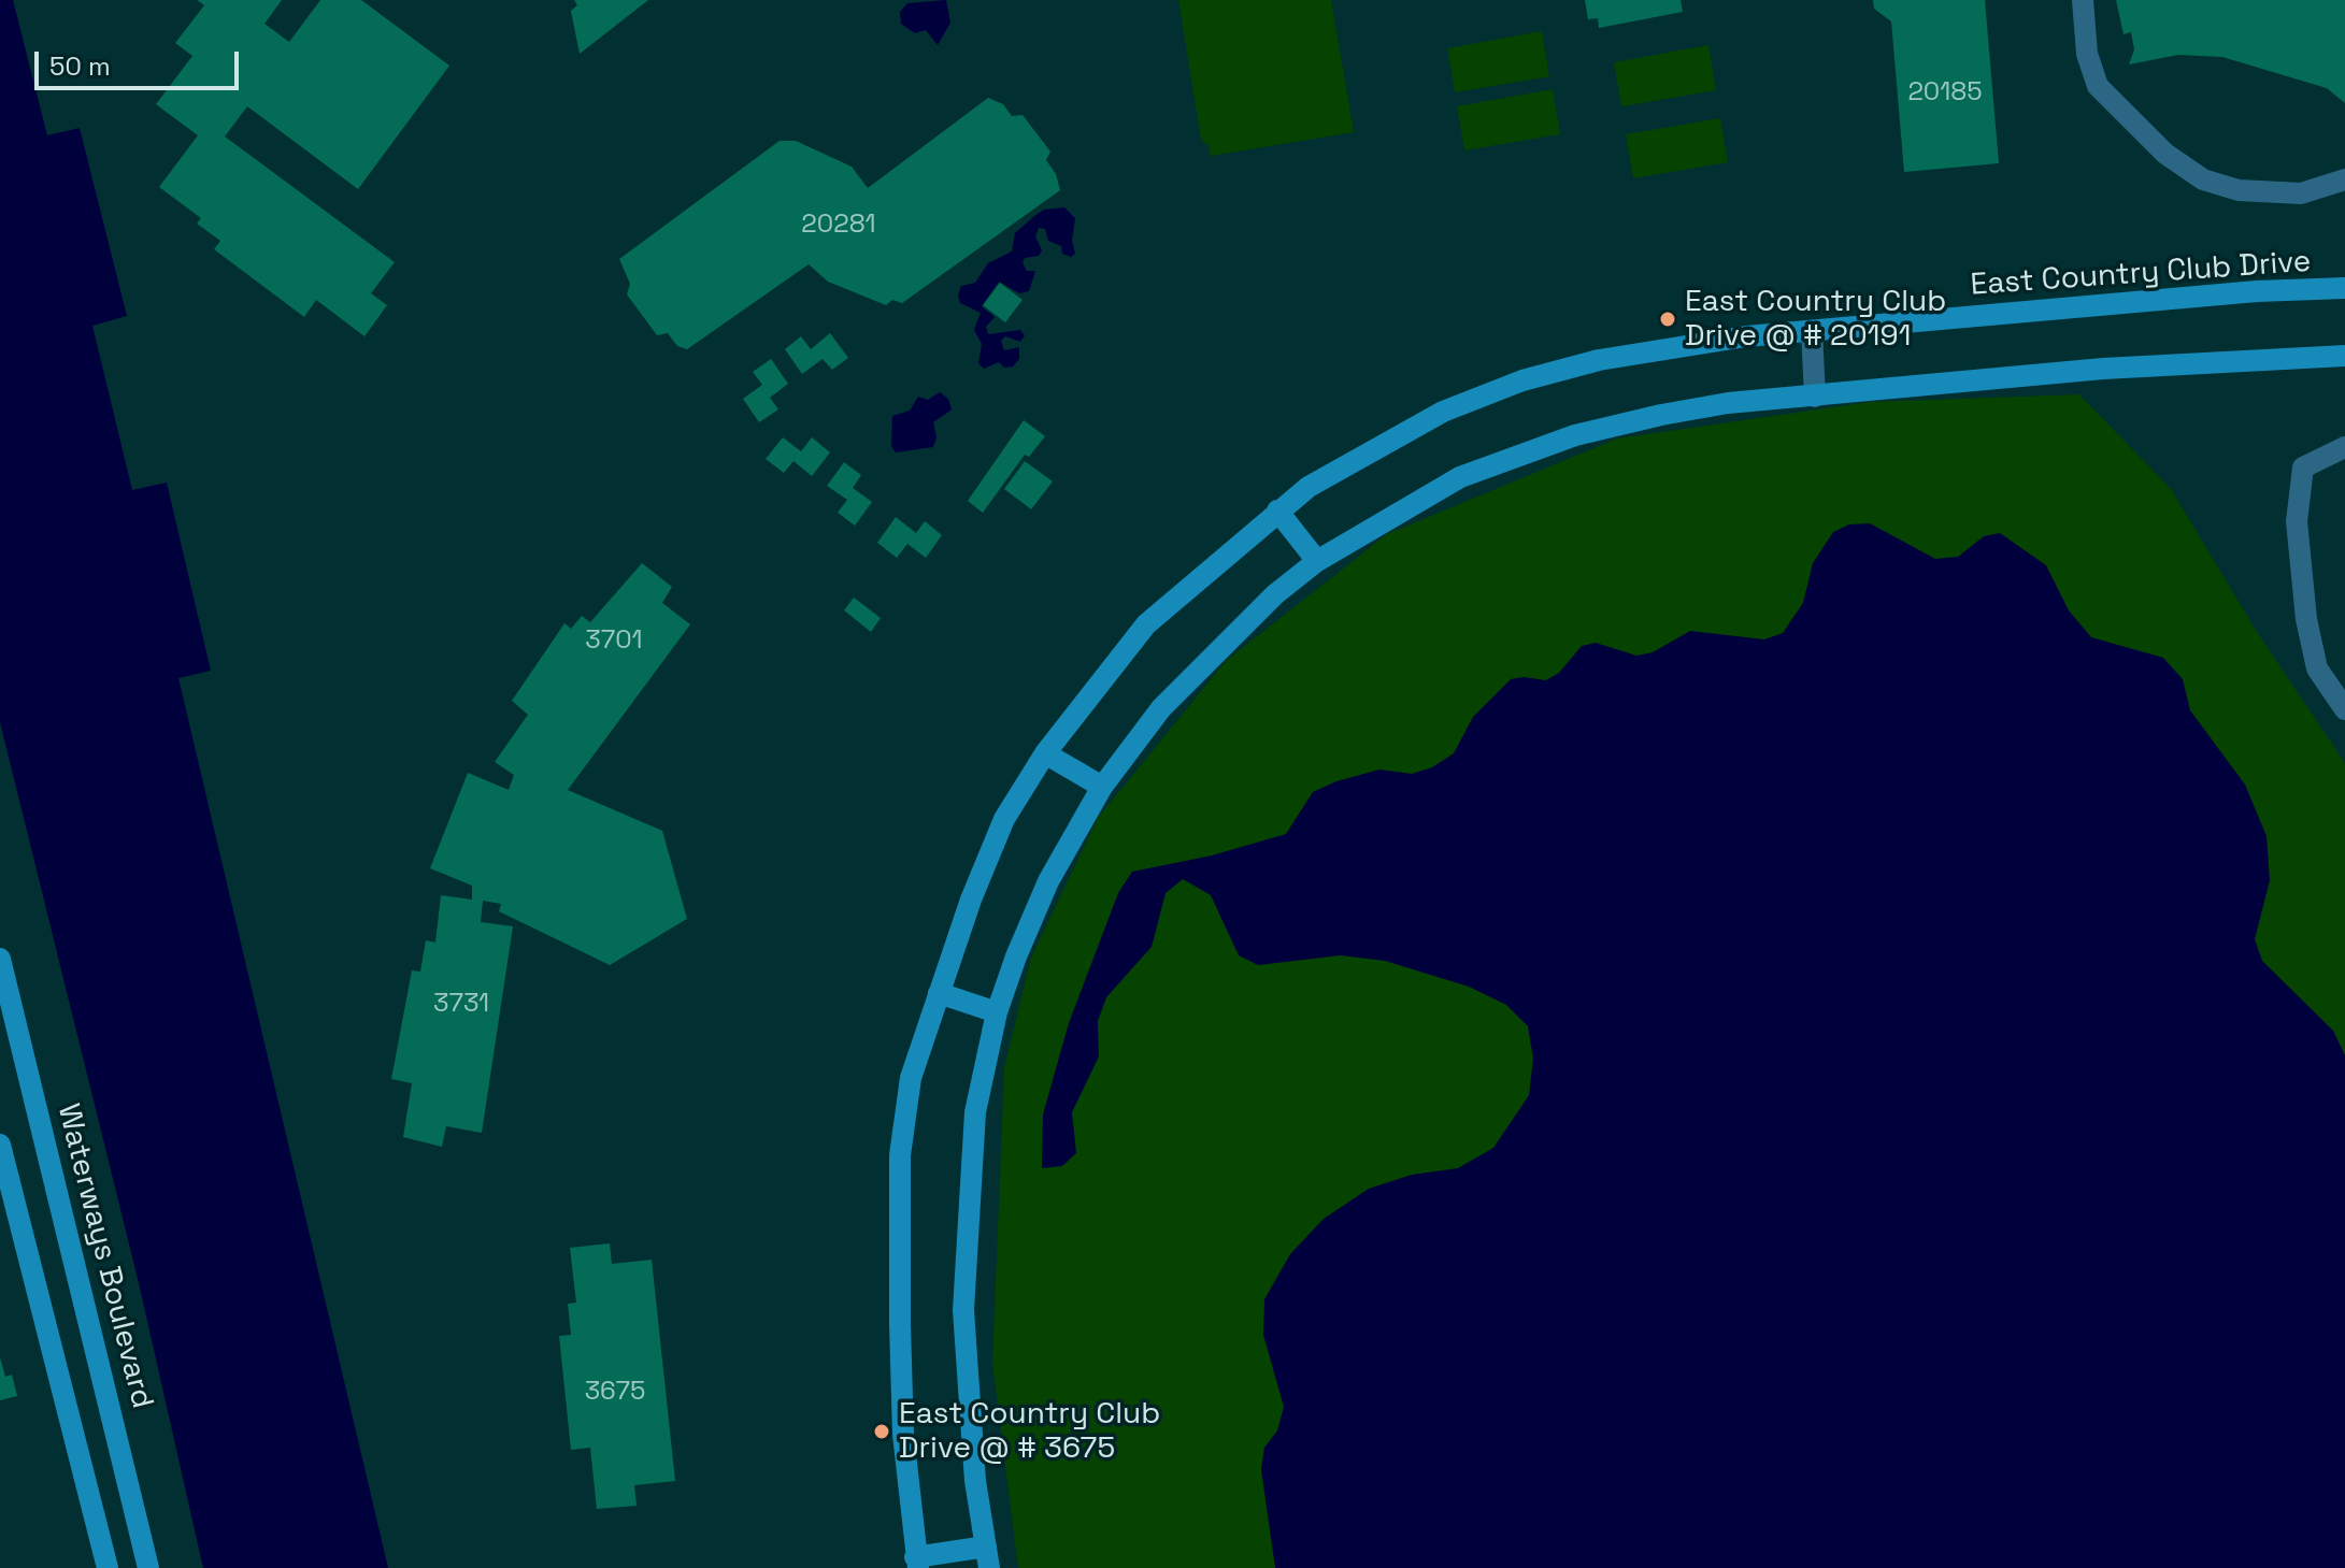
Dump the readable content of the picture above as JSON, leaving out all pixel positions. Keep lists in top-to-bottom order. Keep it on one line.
{"streets":{"street":["East Country Club Drive","Waterways Boulevard"]},"places":["East Country Club Drive @ # 20191","East Country Club Drive @ # 3675"],"house_numbers":["20185","20281","3701","3731","3675"],"scale_bar":"50 m"}
